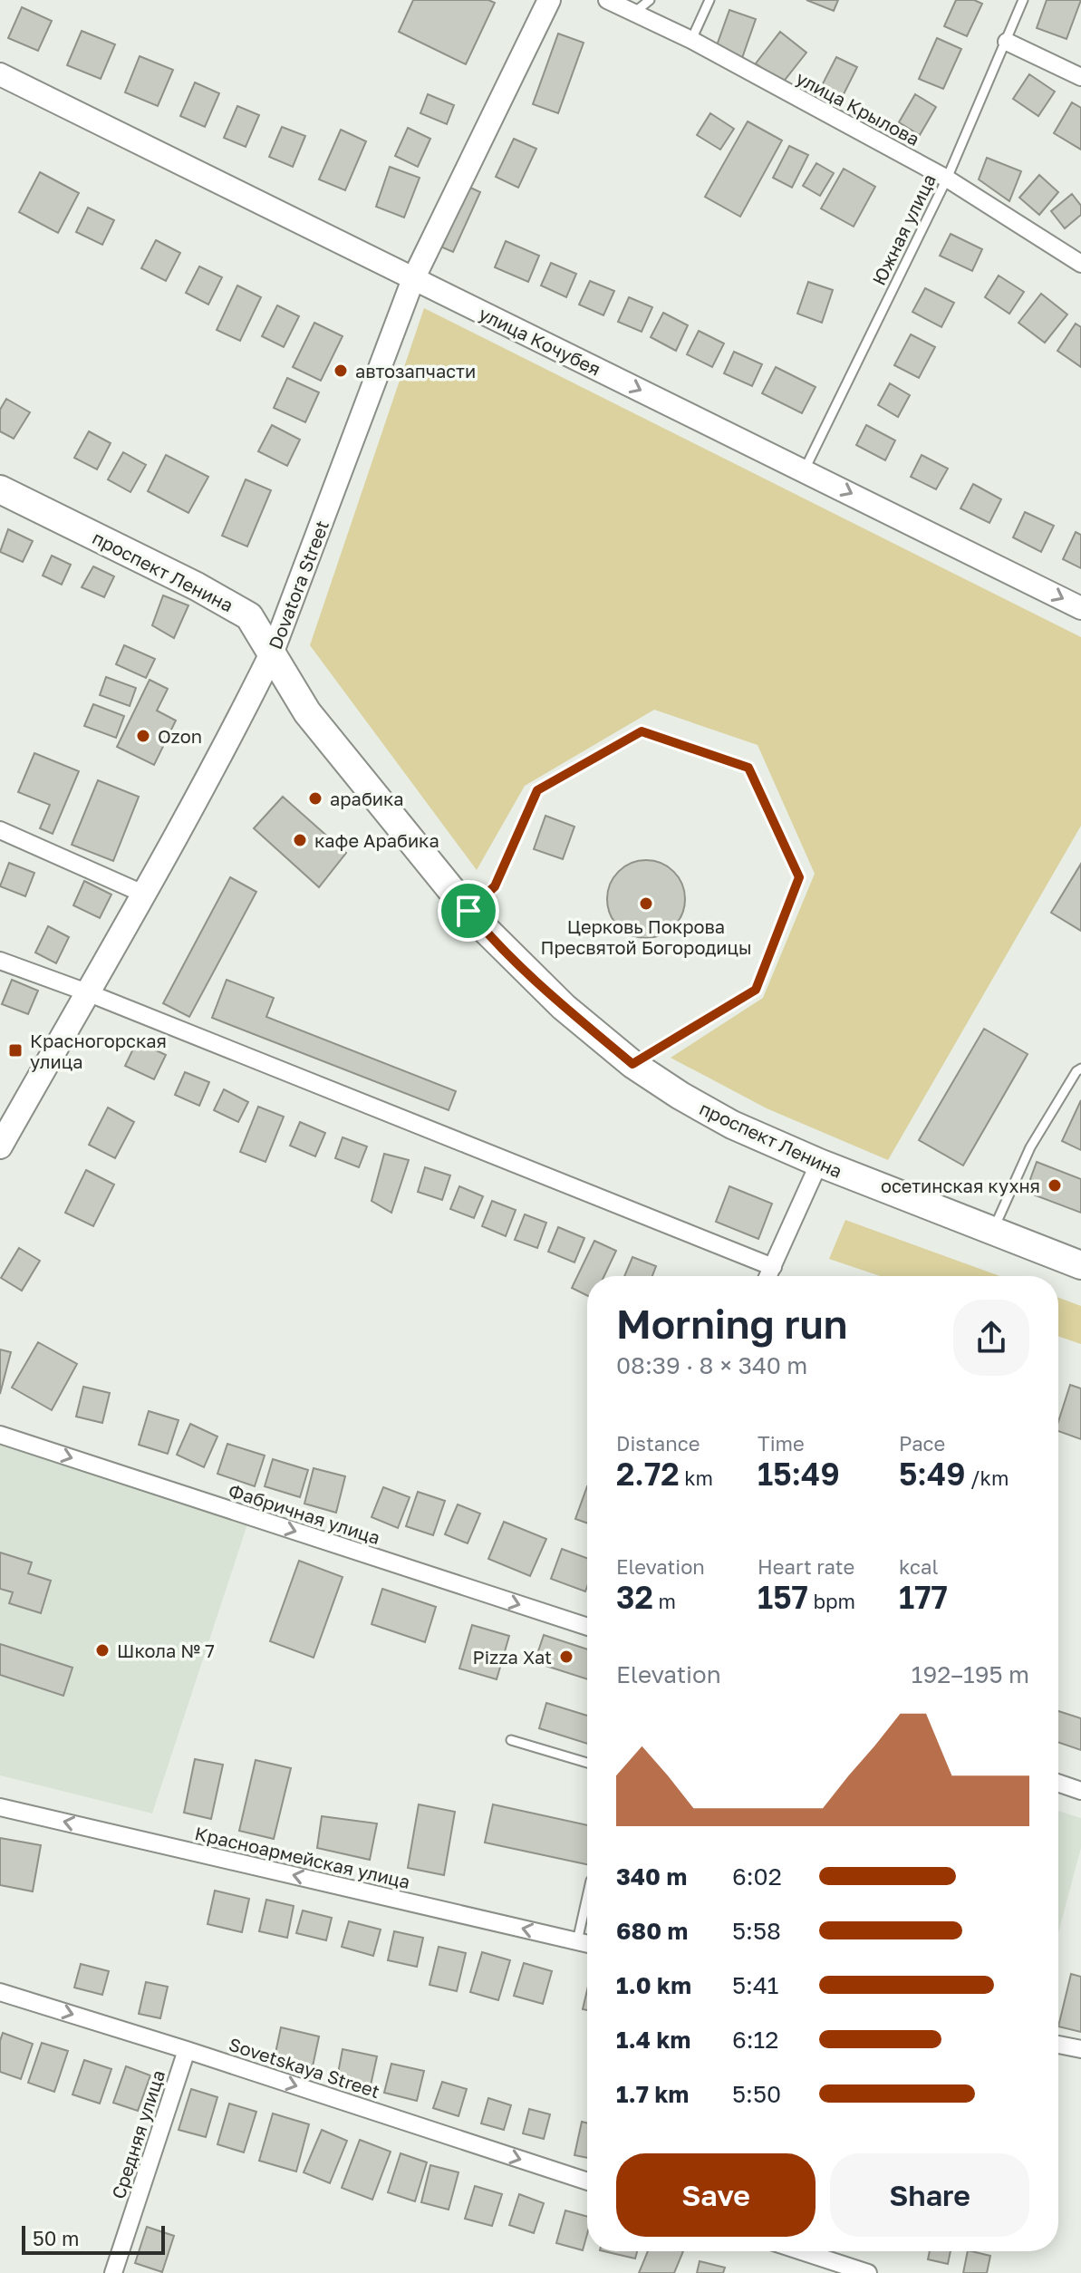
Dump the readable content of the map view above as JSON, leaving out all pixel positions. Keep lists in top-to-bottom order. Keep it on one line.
{"streets":{"main road":["проспект Ленина","Dovatora Street"],"street":["улица Крылова","улица Кочубея","Фабричная улица","Красноармейская улица","Sovetskaya Street","Средняя улица"],"lane":["Южная улица"]},"crossings":[["улица Крылова","Южная улица"],["Южная улица","улица Кочубея"],["улица Кочубея","Dovatora Street"],["проспект Ленина","Dovatora Street"],["Sovetskaya Street","Средняя улица"]],"one_way":["улица Кочубея","Фабричная улица","Красноармейская улица","Sovetskaya Street"],"places":{"other":["автозапчасти","Ozon","арабика","кафе Арабика","Церковь Покрова Пресвятой Богородицы","осетинская кухня","Школа № 7","Pizza Xat"],"transit":["Красногорская улица"]},"scale_bar":"50 m","page":{"heading":["Morning run","08:39 · 8 × 340 m"],"stats":[["Distance","2.72 km"],["Time","15:49"],["Pace","5:49 /km"],["Elevation","32 m"],["Heart rate","157 bpm"],["kcal","177"]],"chart":["Elevation","192–195 m"],"list":[{"name":"340 m","note":"6:02"},{"name":"680 m","note":"5:58"},{"name":"1.0 km","note":"5:41"},{"name":"1.4 km","note":"6:12"},{"name":"1.7 km","note":"5:50"}],"buttons":["Save","Share"],"scale":"50 m"}}
